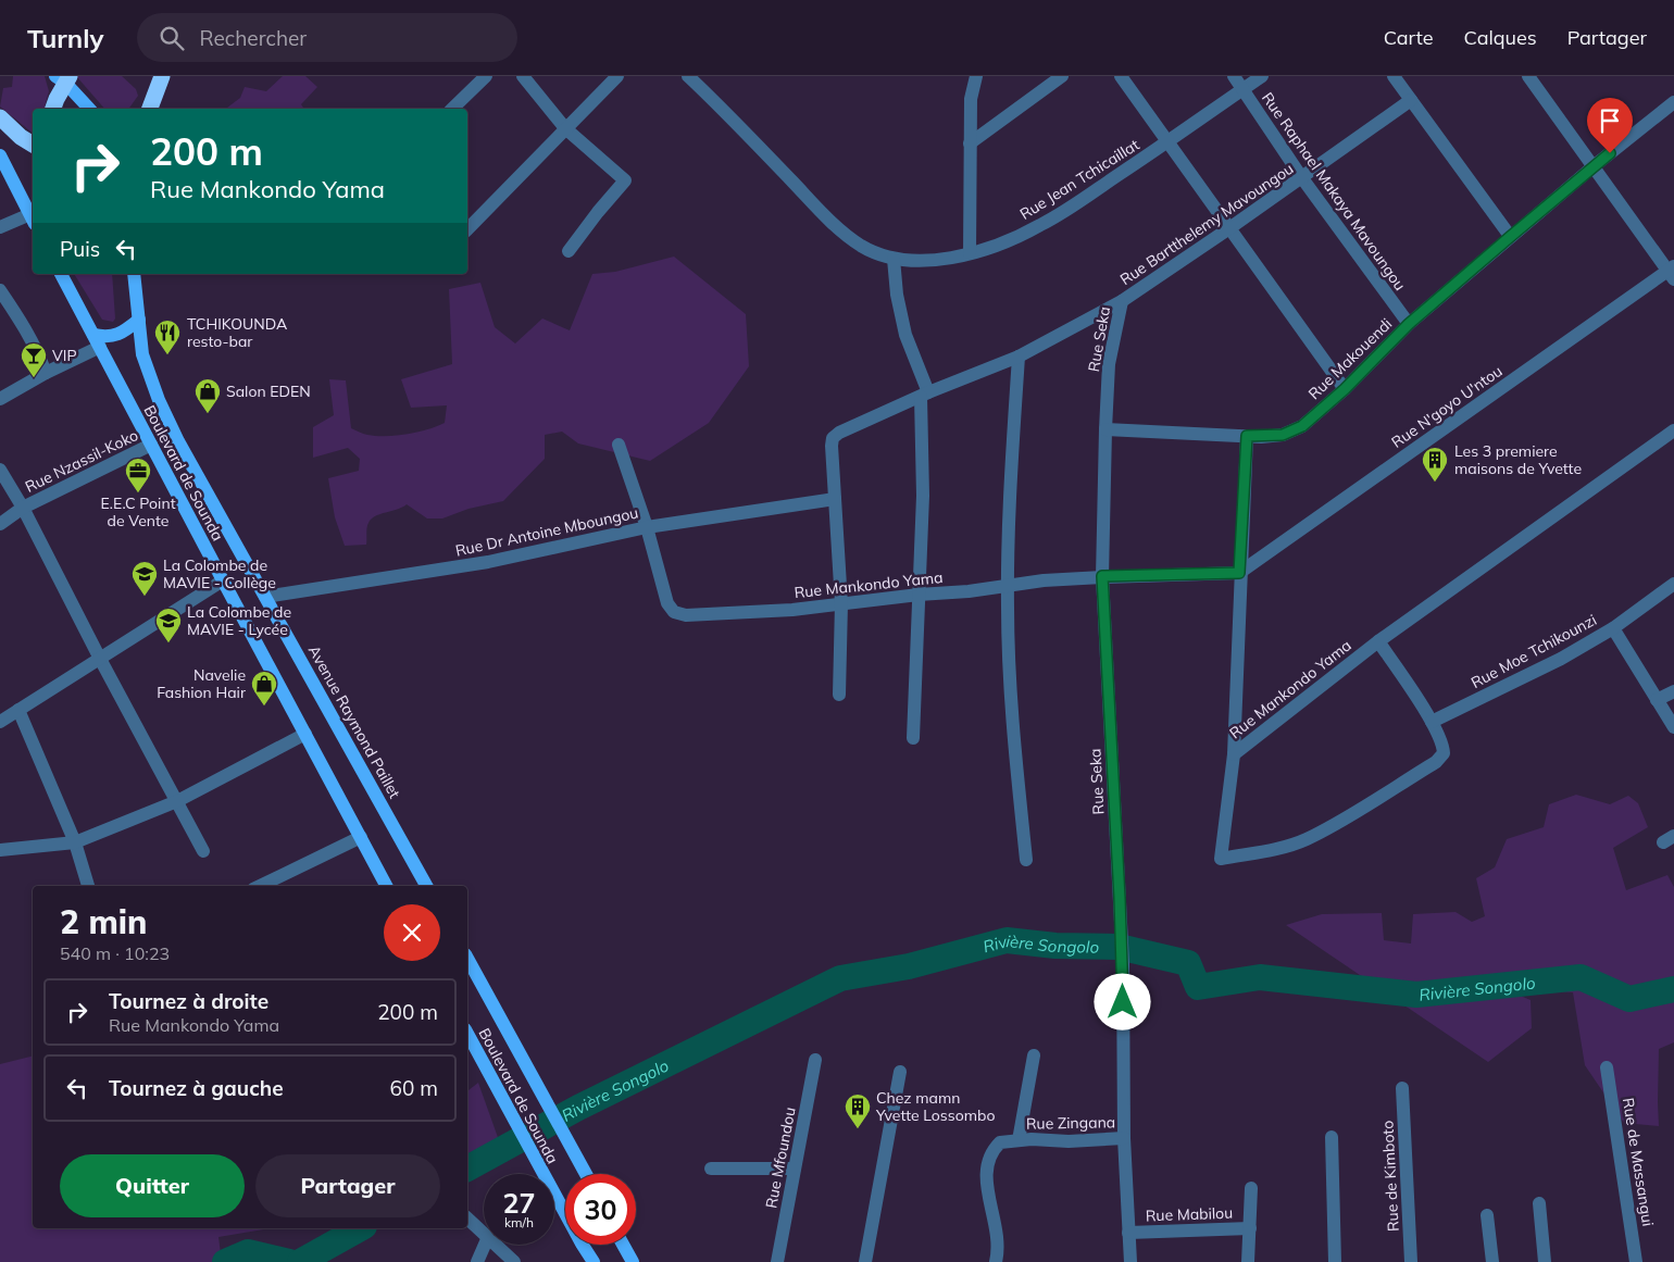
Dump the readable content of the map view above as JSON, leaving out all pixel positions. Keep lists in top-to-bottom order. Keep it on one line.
{"streets":{"main road":["Boulevard de Sounda","Avenue Raymond Paillet"],"street":["Rue Jean Tchicaillat","Rue Raphael Makaya Mavoungou","Rue Bartthelemy Mavoungou","Rue Seka","Rue Makouendi","Rue N'goyo U'ntou","Rue Nzassil-Koko","Rue Dr Antoine Mboungou","Rue Mankondo Yama","Rue Moe Tchikounzi","Rue Zingana","Rue Mfoundou","Rue de Massangui","Rue de Kimboto","Rue Mabilou"]},"crossings":[["Rue Jean Tchicaillat","Rue Raphael Makaya Mavoungou"],["Rue Raphael Makaya Mavoungou","Rue Bartthelemy Mavoungou"],["Rue Raphael Makaya Mavoungou","Rue Makouendi"],["Rue Bartthelemy Mavoungou","Rue Seka"],["Rue Bartthelemy Mavoungou","Rue Dr Antoine Mboungou"],["Rue Seka","Rue Makouendi"],["Rue Seka","Rue Mankondo Yama"],["Rue Seka","Rue Zingana"],["Rue Seka","Rue Mabilou"],["Rue N'goyo U'ntou","Rue Mankondo Yama"],["Rue Nzassil-Koko","Boulevard de Sounda"],["Rue Dr Antoine Mboungou","Rue Mankondo Yama"],["Rue Dr Antoine Mboungou","Avenue Raymond Paillet"]],"water":["Rivière Songolo"],"places":{"restaurant":["TCHIKOUNDA resto-bar"],"bar":["VIP"],"shop":["Salon EDEN","Navelie Fashion Hair"],"building":["Les 3 premiere maisons de Yvette","Chez mamn Yvette Lossombo"],"office":["E.E.C Point de Vente"],"school or university":["La Colombe de MAVIE - Collège","La Colombe de MAVIE - Lycée"]},"page":{"header":"Turnly","search":"Rechercher","nav":["Carte","Calques","Partager"],"turn":["200 m","Rue Mankondo Yama"],"then":"Puis","heading":["2 min","540 m · 10:23"],"list":[{"name":"Tournez à droite","note":"Rue Mankondo Yama","value":"200 m"},{"name":"Tournez à gauche","value":"60 m"}],"buttons":["Quitter","Partager"],"speed":"27 km/h","limit":"30"}}
